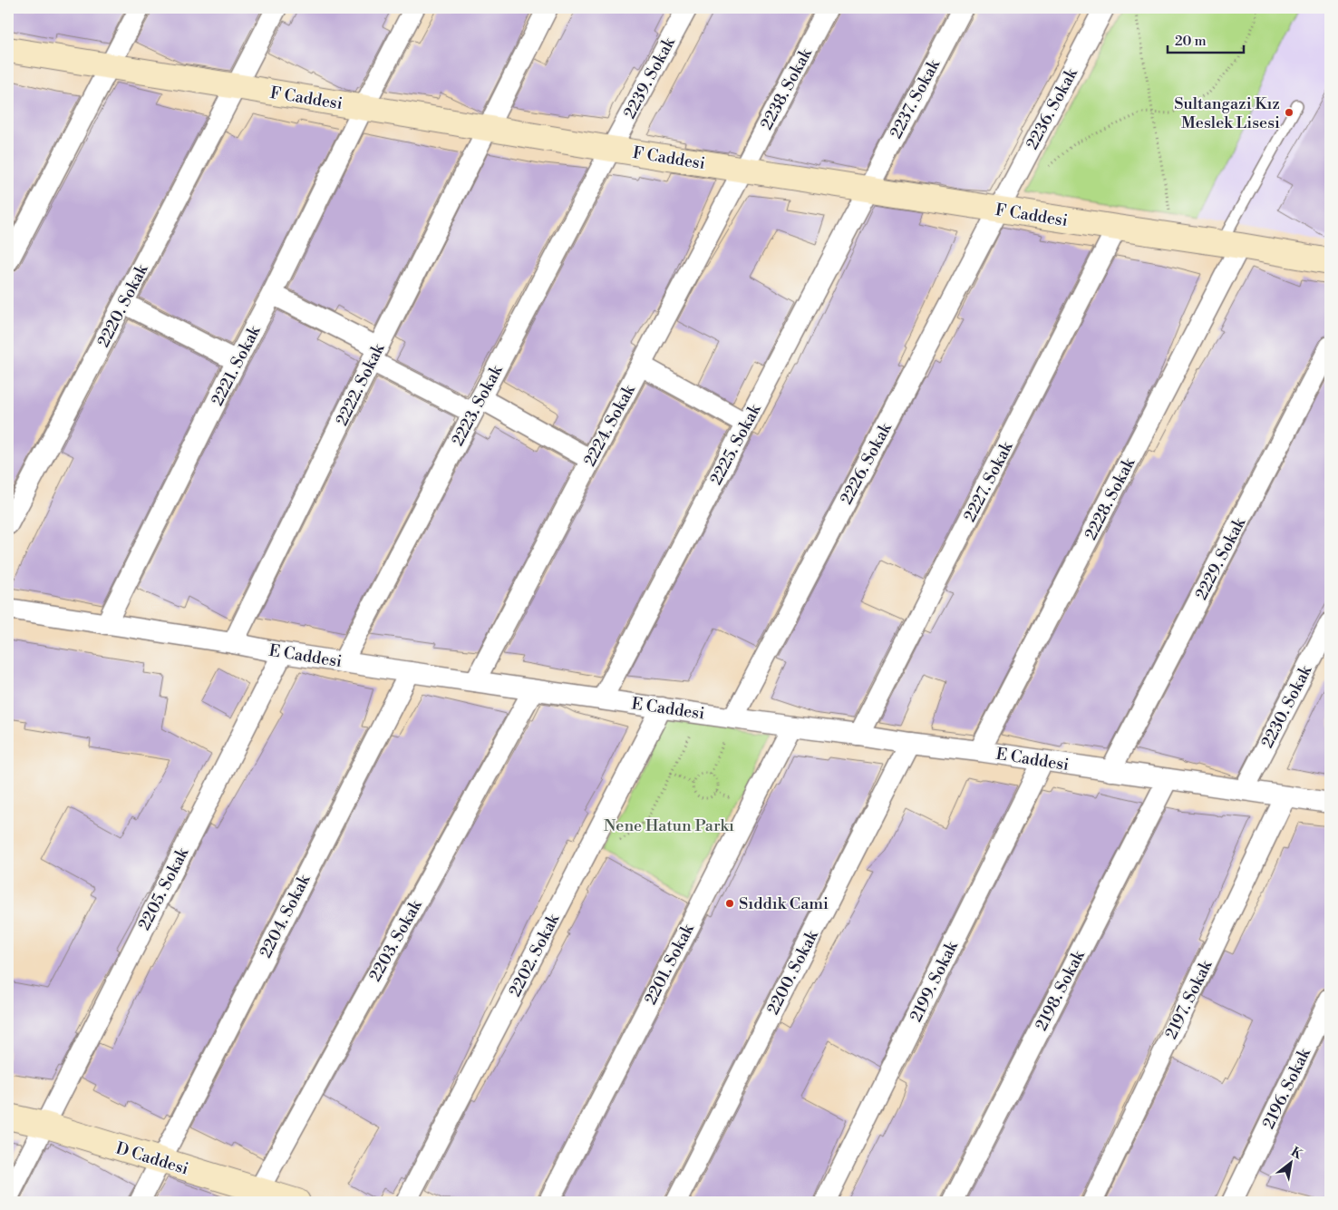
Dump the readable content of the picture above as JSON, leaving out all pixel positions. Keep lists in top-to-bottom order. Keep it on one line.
{"streets":{"street":["2239. Sokak","2238. Sokak","F Caddesi","2237. Sokak","2236. Sokak","2220. Sokak","2221. Sokak","2222. Sokak","2223. Sokak","2224. Sokak","2225. Sokak","2226. Sokak","2227. Sokak","2228. Sokak","2229. Sokak","E Caddesi","2230. Sokak","2205. Sokak","2204. Sokak","2203. Sokak","2202. Sokak","2201. Sokak","2200. Sokak","2199. Sokak","2198. Sokak","2197. Sokak","2196. Sokak","D Caddesi"]},"crossings":[["2239. Sokak","F Caddesi"],["2239. Sokak","2223. Sokak"],["2238. Sokak","F Caddesi"],["2238. Sokak","2224. Sokak"],["F Caddesi","2237. Sokak"],["F Caddesi","2236. Sokak"],["F Caddesi","2220. Sokak"],["F Caddesi","2221. Sokak"],["F Caddesi","2222. Sokak"],["F Caddesi","2223. Sokak"],["F Caddesi","2224. Sokak"],["F Caddesi","2225. Sokak"],["F Caddesi","2226. Sokak"],["F Caddesi","2227. Sokak"],["F Caddesi","2228. Sokak"],["2237. Sokak","2225. Sokak"],["2236. Sokak","2226. Sokak"],["2221. Sokak","E Caddesi"],["2222. Sokak","E Caddesi"],["2223. Sokak","E Caddesi"],["2224. Sokak","E Caddesi"],["2225. Sokak","E Caddesi"],["2226. Sokak","E Caddesi"],["2227. Sokak","E Caddesi"],["2228. Sokak","E Caddesi"],["2229. Sokak","E Caddesi"],["E Caddesi","2230. Sokak"],["E Caddesi","2205. Sokak"],["E Caddesi","2204. Sokak"],["E Caddesi","2203. Sokak"],["E Caddesi","2202. Sokak"],["E Caddesi","2201. Sokak"],["E Caddesi","2200. Sokak"],["E Caddesi","2199. Sokak"],["E Caddesi","2198. Sokak"],["E Caddesi","2197. Sokak"],["2205. Sokak","D Caddesi"],["2204. Sokak","D Caddesi"],["2203. Sokak","D Caddesi"]],"parks":["Nene Hatun Parkı"],"places":["Sultangazi Kız Meslek Lisesi","Sıddık Cami"],"scale_bar":"20 m","north":"top right"}
